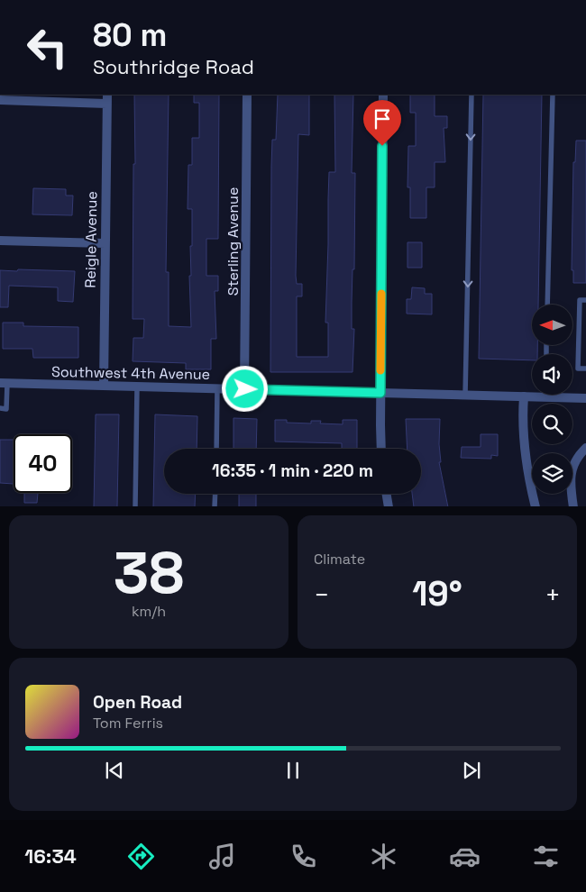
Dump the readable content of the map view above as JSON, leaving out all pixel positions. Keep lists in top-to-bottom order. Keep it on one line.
{"streets":{"street":["Reigle Avenue","Sterling Avenue","Southwest 4th Avenue"]},"crossings":[["Reigle Avenue","Southwest 4th Avenue"],["Sterling Avenue","Southwest 4th Avenue"]],"north":"left","page":{"turn":["80 m","Southridge Road"],"limit":"40","trip":"16:35 · 1 min · 220 m","tile":[["38","km/h"],"Climate"],"heat":["−","19°","+"],"song":["Open Road","Tom Ferris"],"tabs":"16:34"}}
